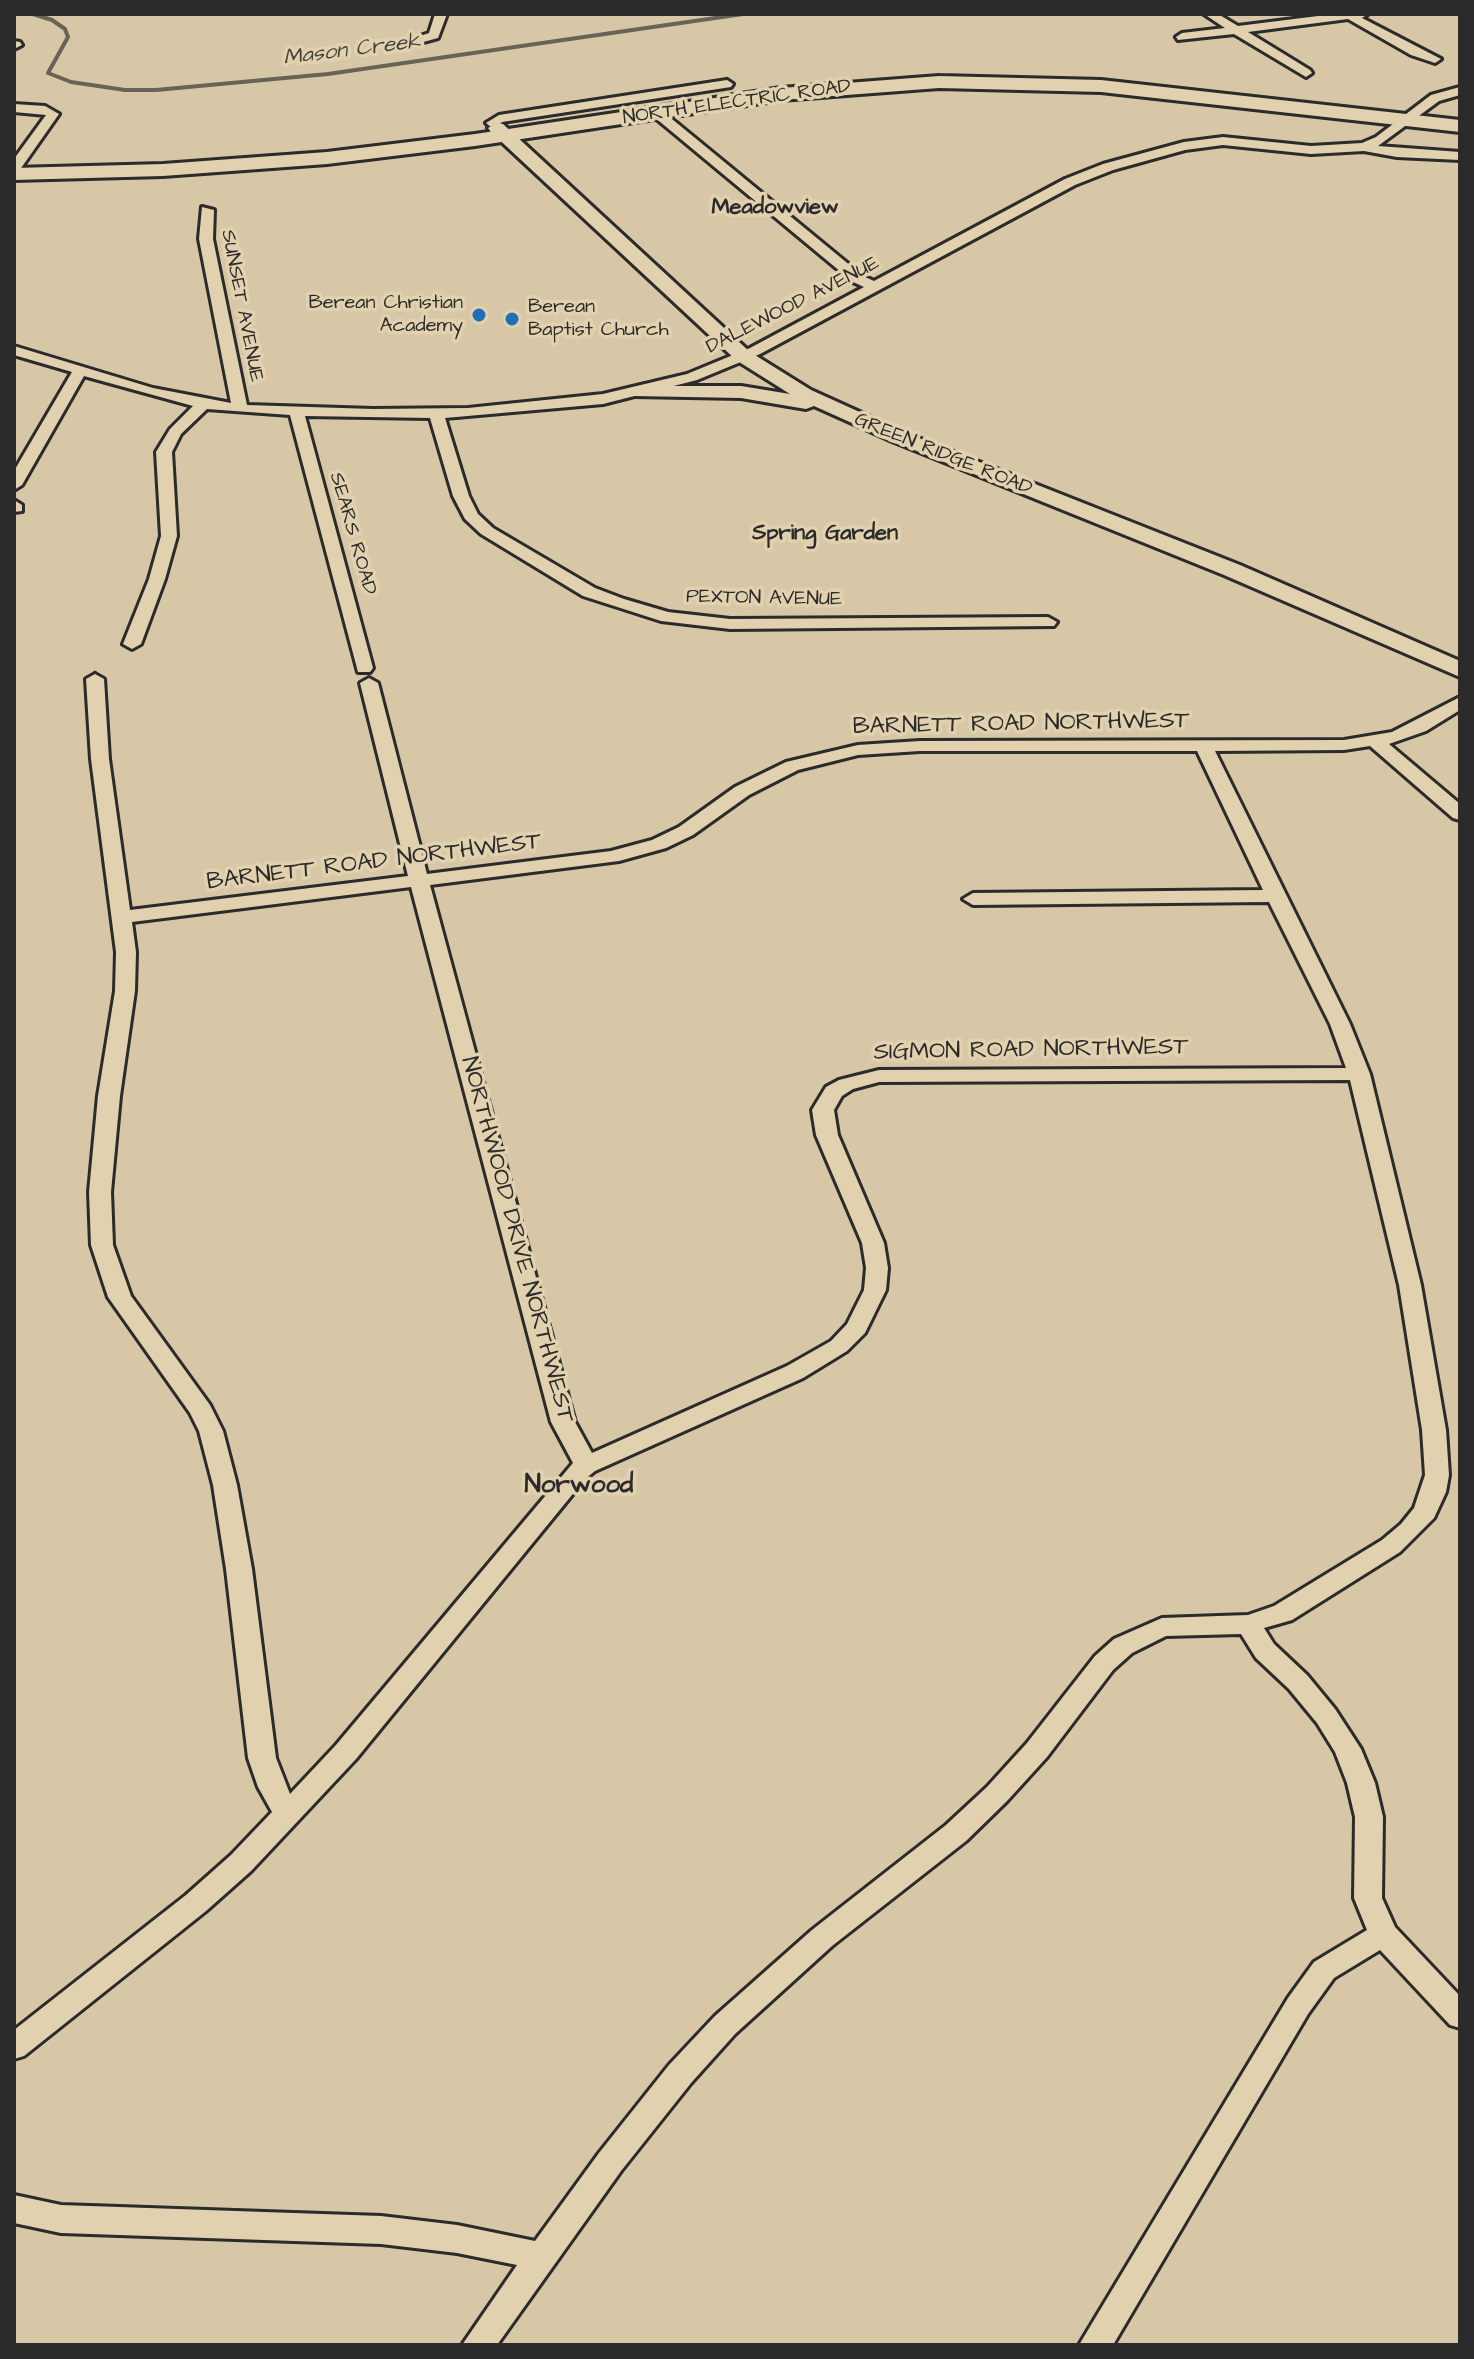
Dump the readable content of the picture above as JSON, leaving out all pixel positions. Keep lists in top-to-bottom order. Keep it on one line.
{"streets":{"main road":["NORTH ELECTRIC ROAD"],"street":["SUNSET AVENUE","DALEWOOD AVENUE","GREEN RIDGE ROAD","SEARS ROAD","PEXTON AVENUE","BARNETT ROAD NORTHWEST","SIGMON ROAD NORTHWEST","NORTHWOOD DRIVE NORTHWEST"]},"crossings":[["NORTH ELECTRIC ROAD","DALEWOOD AVENUE"],["NORTH ELECTRIC ROAD","GREEN RIDGE ROAD"],["SUNSET AVENUE","DALEWOOD AVENUE"],["DALEWOOD AVENUE","GREEN RIDGE ROAD"],["DALEWOOD AVENUE","SEARS ROAD"],["DALEWOOD AVENUE","PEXTON AVENUE"],["SEARS ROAD","NORTHWOOD DRIVE NORTHWEST"],["BARNETT ROAD NORTHWEST","NORTHWOOD DRIVE NORTHWEST"],["SIGMON ROAD NORTHWEST","NORTHWOOD DRIVE NORTHWEST"]],"districts":["Meadowview","Spring Garden","Norwood"],"water":["Mason Creek"],"places":["Berean Christian Academy","Berean Baptist Church"]}
